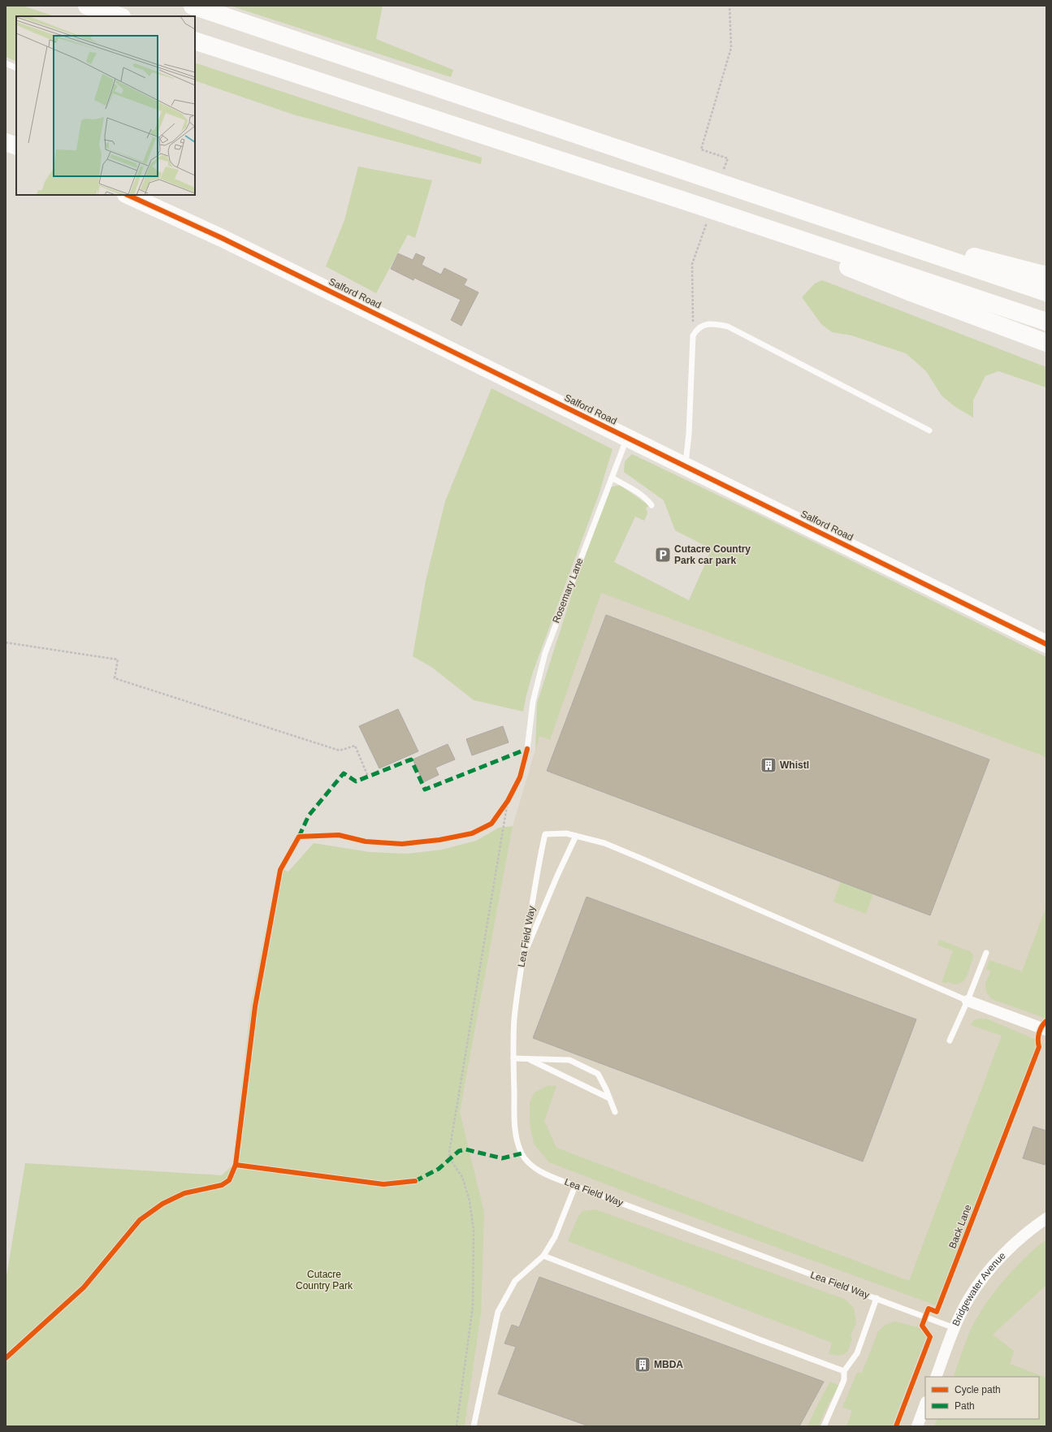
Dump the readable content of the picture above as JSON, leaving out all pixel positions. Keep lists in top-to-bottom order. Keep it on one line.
{"streets":{"main road":["Salford Road"],"street":["Bridgewater Avenue"],"lane":["Rosemary Lane","Lea Field Way"],"cycle path":["Back Lane"]},"crossings":[["Salford Road","Rosemary Lane"],["Lea Field Way","Bridgewater Avenue"]],"parks":["Cutacre Country Park"],"places":{"parking":["Cutacre Country Park car park"],"building":["Whistl","MBDA"]},"legend":["Cycle path","Path"]}
